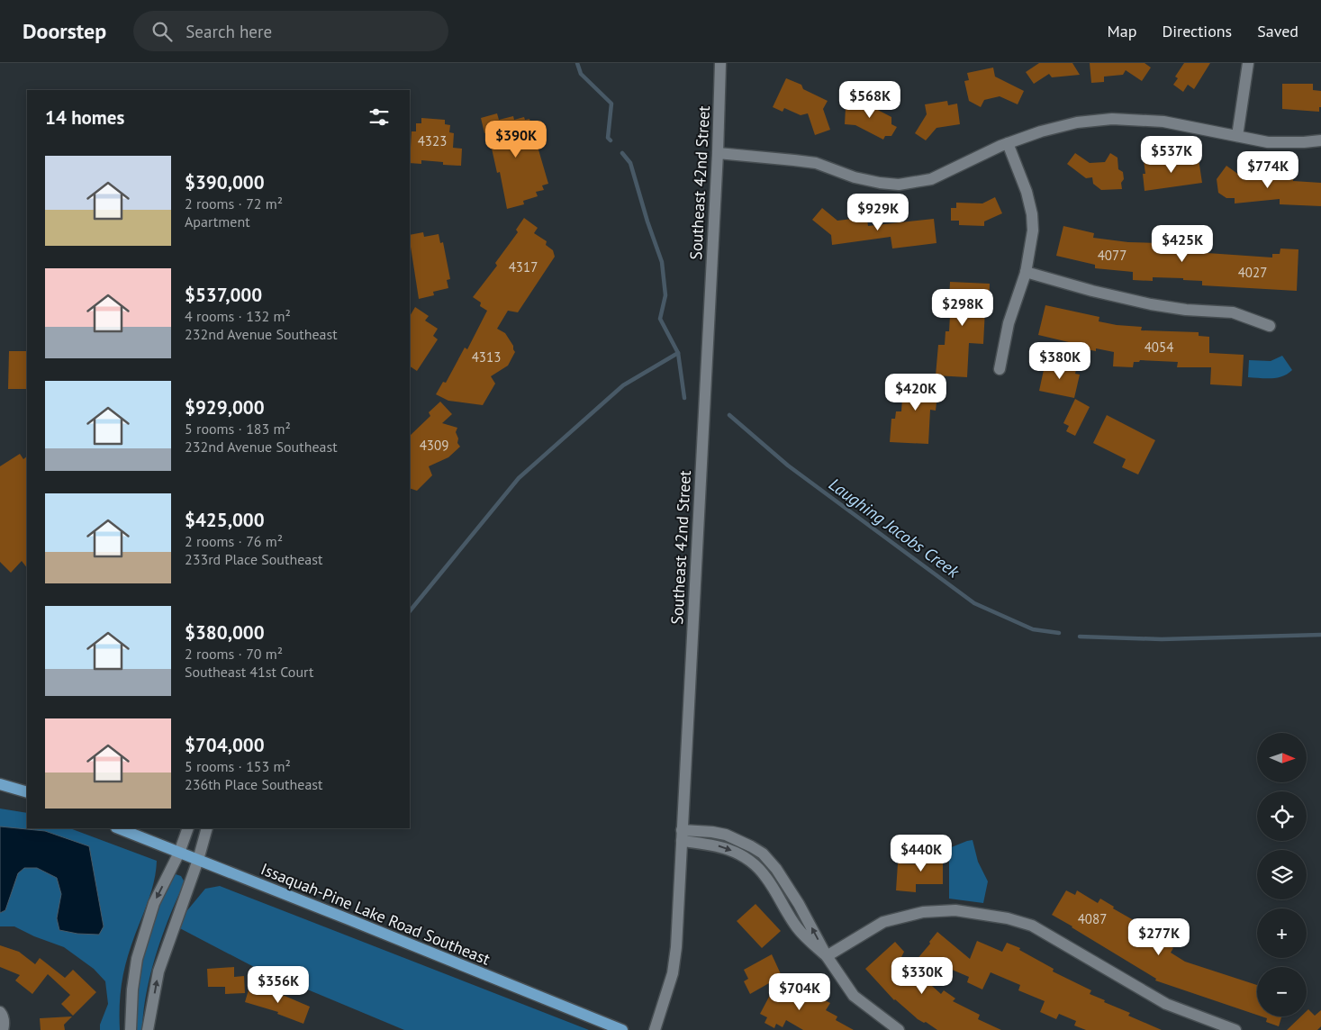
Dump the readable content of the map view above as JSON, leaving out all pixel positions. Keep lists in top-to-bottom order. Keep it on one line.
{"streets":{"main road":["Issaquah-Pine Lake Road Southeast"],"street":["Southeast 42nd Street"]},"water":["Laughing Jacobs Creek"],"house_numbers":["4323","4077","4317","4027","4054","4313","4309","4087"],"north":"right","page":{"header":"Doorstep","search":"Search here","nav":["Map","Directions","Saved"],"price":["$568K","$390K","$537K","$774K","$929K","$425K","$298K","$380K","$420K","$440K","$277K","$330K","$356K","$704K"],"heading":"14 homes","list":[{"name":"$390,000","note":"2 rooms · 72 m² · Apartment"},{"name":"$537,000","note":"4 rooms · 132 m² · 232nd Avenue Southeast"},{"name":"$929,000","note":"5 rooms · 183 m² · 232nd Avenue Southeast"},{"name":"$425,000","note":"2 rooms · 76 m² · 233rd Place Southeast"},{"name":"$380,000","note":"2 rooms · 70 m² · Southeast 41st Court"},{"name":"$704,000","note":"5 rooms · 153 m² · 236th Place Southeast"}],"map_buttons":["+","−"]}}
